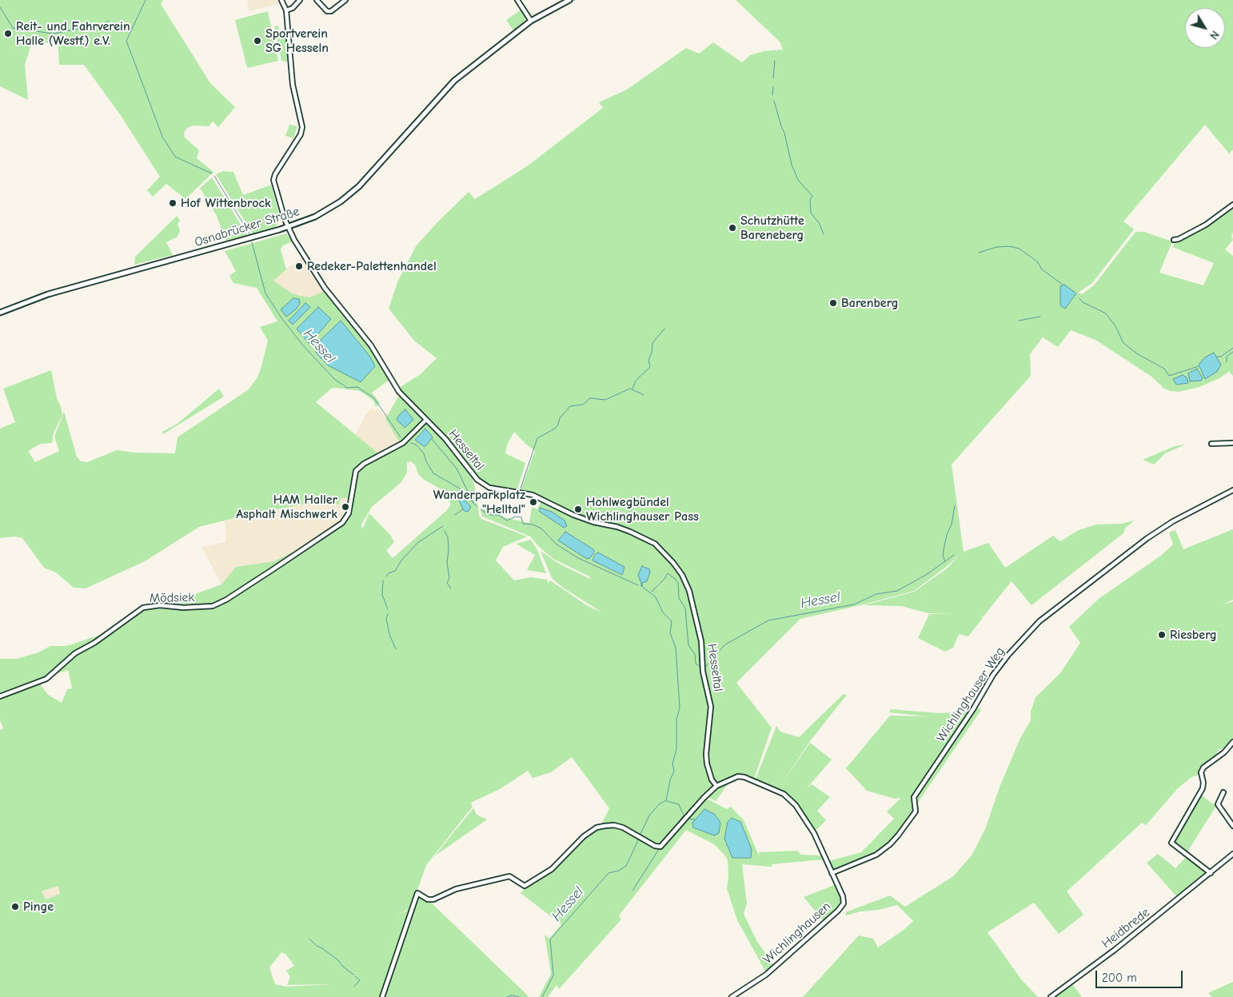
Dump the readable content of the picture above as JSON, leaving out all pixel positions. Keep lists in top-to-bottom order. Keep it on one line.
{"streets":{"main road":["Osnabrücker Straße"],"street":["Hesseltal","Mödsiek","Wichlinghauser Weg","Heidbrede","Wichlinghausen"]},"crossings":[["Osnabrücker Straße","Hesseltal"],["Hesseltal","Mödsiek"],["Hesseltal","Wichlinghausen"],["Wichlinghauser Weg","Wichlinghausen"]],"water":["Hessel"],"places":["Reit- und Fahrverein Halle (Westf.) e.V.","Sportverein SG Hesseln","Hof Wittenbrock","Schutzhütte Bareneberg","Redeker-Palettenhandel","Barenberg","Wanderparkplatz \"Helltal\"","HAM Haller Asphalt Mischwerk","Hohlwegbündel Wichlinghauser Pass","Riesberg","Pinge"],"scale_bar":"200 m","north":"bottom right"}
